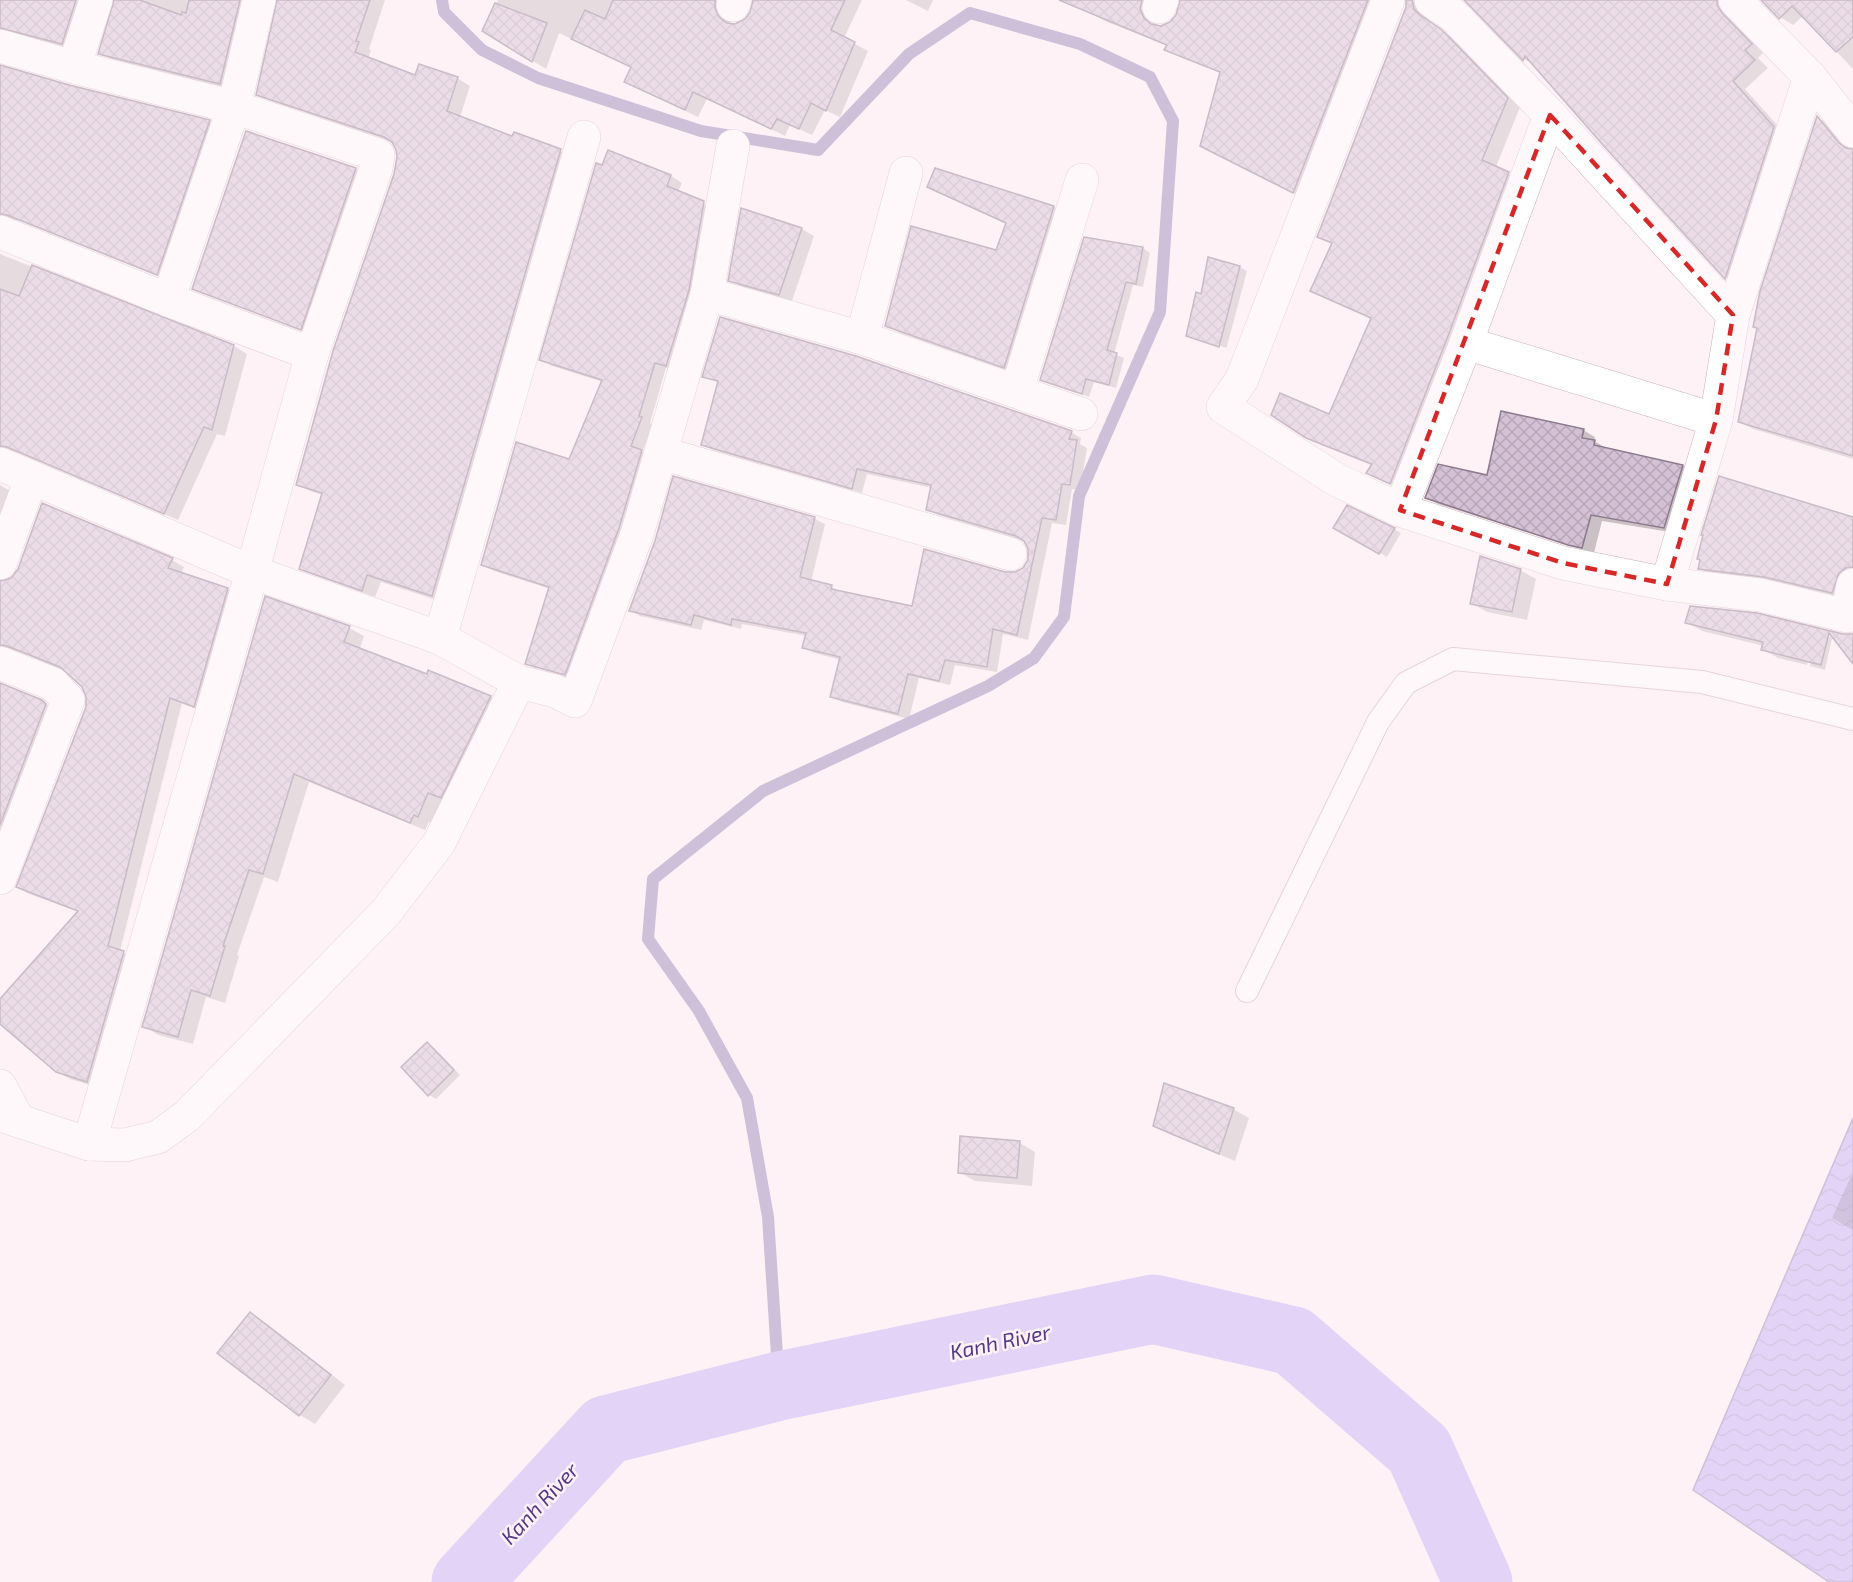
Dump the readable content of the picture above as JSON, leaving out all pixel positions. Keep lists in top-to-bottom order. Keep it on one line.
{"water":["Kanh River"]}
